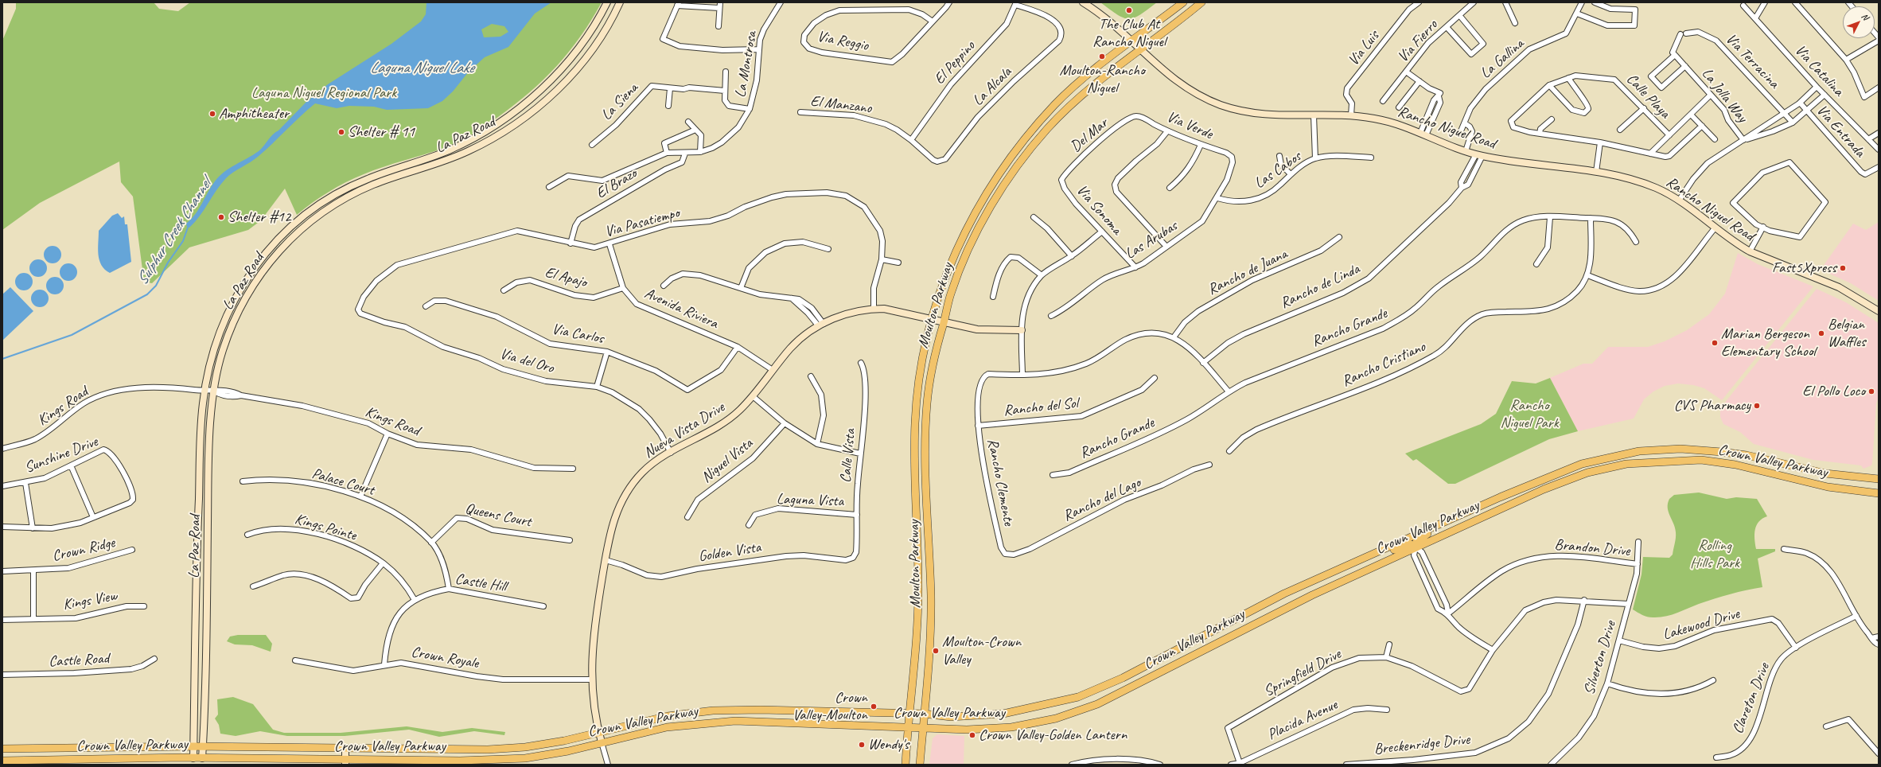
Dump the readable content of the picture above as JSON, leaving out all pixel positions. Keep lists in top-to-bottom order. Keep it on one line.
{"streets":{"main road":["Rancho Niguel Road","La Paz Road","Moulton Parkway","Nueva Vista Drive","Crown Valley Parkway"],"street":["Via Reggio","Via Fierro","Via Luis","La Gallina","Via Terracina","El Peppino","La Montrosa","Via Catalina","La Alcala","La Jolla Way","Calle Playa","La Siena","El Manzano","Via Verde","Via Entrada","Del Mar","Las Cabos","El Brazo","Via Sonoma","Via Pasatiempo","Las Arubas","Rancho de Juana","El Apajo","Rancho de Linda","Avenida Riviera","Rancho Grande","Via Carlos","Via del Oro","Rancho Cristiano","Kings Road","Rancho del Sol","Sunshine Drive","Calle Vista","Niguel Vista","Palace Court","Rancho Clemente","Rancho del Lago","Laguna Vista","Queens Court","Kings Pointe","Brandon Drive","Crown Ridge","Golden Vista","Castle Hill","Kings View","Lakewood Drive","Crown Royale","Silverton Drive","Castle Road","Springfield Drive","Clareton Drive","Placida Avenue","Breckenridge Drive"]},"crossings":[["Via Luis","Rancho Niguel Road"],["El Peppino","La Alcala"],["El Peppino","El Manzano"],["La Montrosa","El Brazo"],["La Alcala","El Manzano"],["Via Verde","Del Mar"],["Via Verde","Las Arubas"],["Rancho Niguel Road","Rancho de Linda"],["Rancho Niguel Road","Moulton Parkway"],["La Paz Road","Kings Road"],["La Paz Road","Crown Valley Parkway"],["Del Mar","Via Sonoma"],["Las Cabos","Las Arubas"],["El Brazo","Via Pasatiempo"],["Via Sonoma","Las Arubas"],["Via Pasatiempo","Avenida Riviera"],["Via Pasatiempo","Via del Oro"],["Via Pasatiempo","Nueva Vista Drive"],["El Apajo","Avenida Riviera"],["Moulton Parkway","Nueva Vista Drive"],["Moulton Parkway","Crown Valley Parkway"],["Avenida Riviera","Via Carlos"],["Avenida Riviera","Nueva Vista Drive"],["Rancho Grande","Rancho Cristiano"],["Via del Oro","Nueva Vista Drive"],["Rancho del Sol","Rancho Clemente"],["Nueva Vista Drive","Crown Valley Parkway"],["Nueva Vista Drive","Golden Vista"],["Nueva Vista Drive","Crown Royale"],["Calle Vista","Laguna Vista"],["Calle Vista","Golden Vista"],["Palace Court","Queens Court"],["Palace Court","Castle Hill"],["Rancho Clemente","Rancho del Lago"],["Kings Pointe","Castle Hill"],["Brandon Drive","Silverton Drive"],["Castle Hill","Crown Royale"],["Lakewood Drive","Silverton Drive"],["Lakewood Drive","Clareton Drive"],["Silverton Drive","Springfield Drive"],["Springfield Drive","Placida Avenue"],["Springfield Drive","Breckenridge Drive"]],"water":["Laguna Niguel Lake","Sulphur Creek Channel"],"parks":["Laguna Niguel Regional Park","Rancho Niguel Park","Rolling Hills Park"],"places":["The Club At Rancho Niguel","Moulton-Rancho Niguel","Amphitheater","Shelter # 11","Shelter #12","Fast5Xpress","Belgian Waffles","Marian Bergeson Elementary School","El Pollo Loco","CVS Pharmacy","Moulton-Crown Valley","Crown Valley-Moulton","Crown Valley-Golden Lantern","Wendy's"],"north":"top right"}
